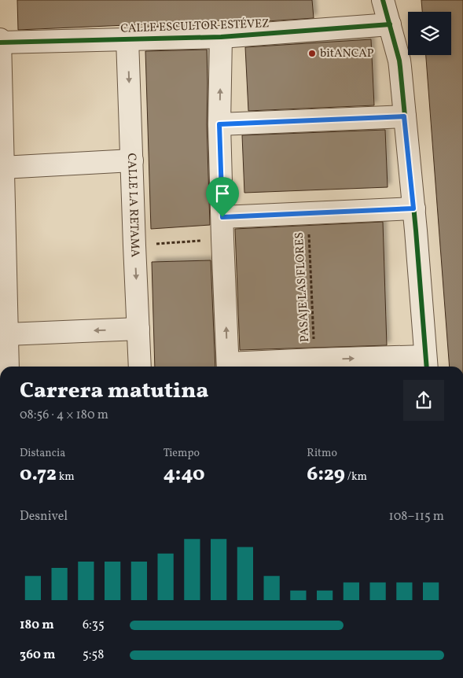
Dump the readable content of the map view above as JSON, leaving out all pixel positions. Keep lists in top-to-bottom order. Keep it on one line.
{"streets":{"street":["CALLE ESCULTOR ESTÉVEZ","CALLE LA RETAMA"],"path":["PASAJE LAS FLORES"]},"crossings":[["CALLE ESCULTOR ESTÉVEZ","CALLE LA RETAMA"]],"places":["bitANCAP"],"page":{"heading":["Carrera matutina","08:56 · 4 × 180 m"],"stats":[["Distancia","0.72 km"],["Tiempo","4:40"],["Ritmo","6:29 /km"]],"chart":["Desnivel","108–115 m"],"list":[{"name":"180 m","note":"6:35"},{"name":"360 m","note":"5:58"}]}}
